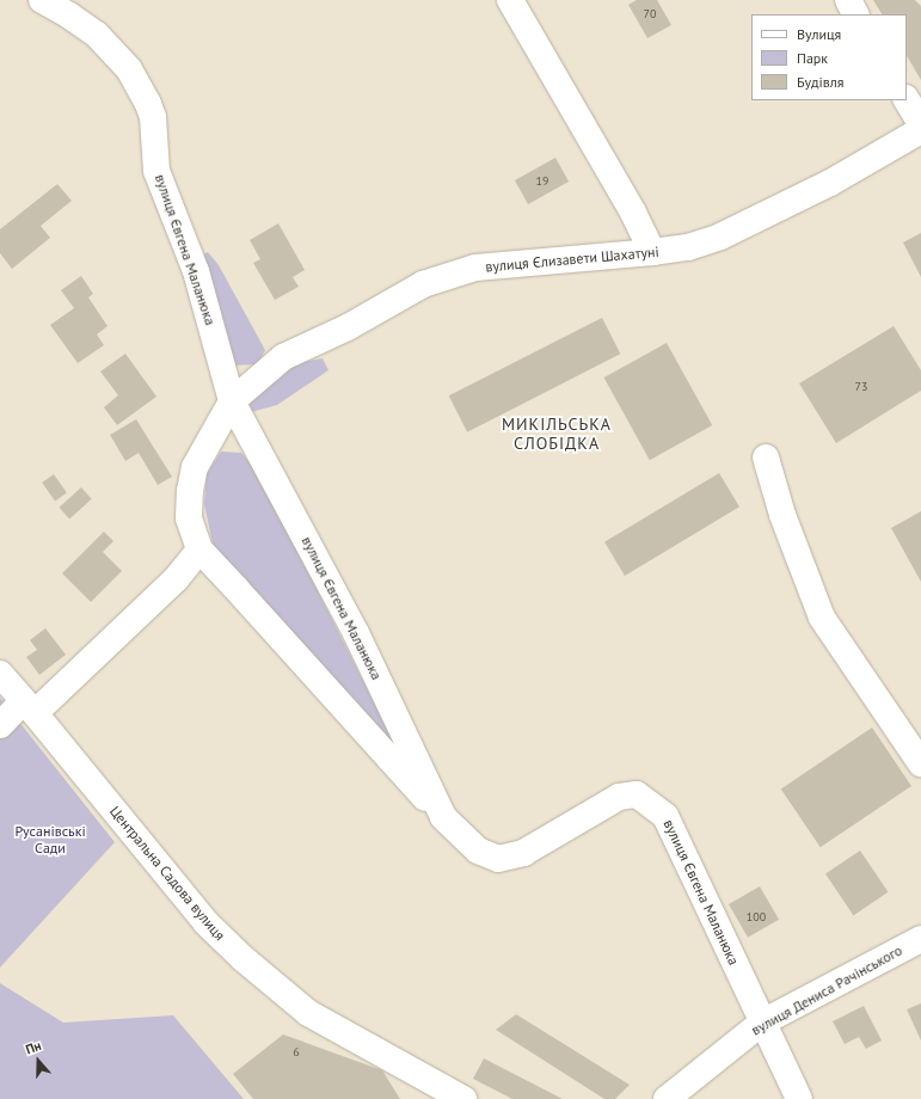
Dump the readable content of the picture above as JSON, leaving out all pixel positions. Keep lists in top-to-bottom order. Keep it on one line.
{"streets":{"street":["вулиця Євгена Маланюка","вулиця Єлизавети Шахатуні","Центральна Садова вулиця","вулиця Дениса Рачінського"]},"crossings":[["вулиця Євгена Маланюка","вулиця Єлизавети Шахатуні"],["вулиця Євгена Маланюка","вулиця Дениса Рачінського"]],"districts":["МИКІЛЬСЬКА СЛОБІДКА"],"parks":["Русанівські Сади"],"house_numbers":["70","19","73","100","6"],"legend":["Вулиця","Парк","Будівля"],"north":"top"}
